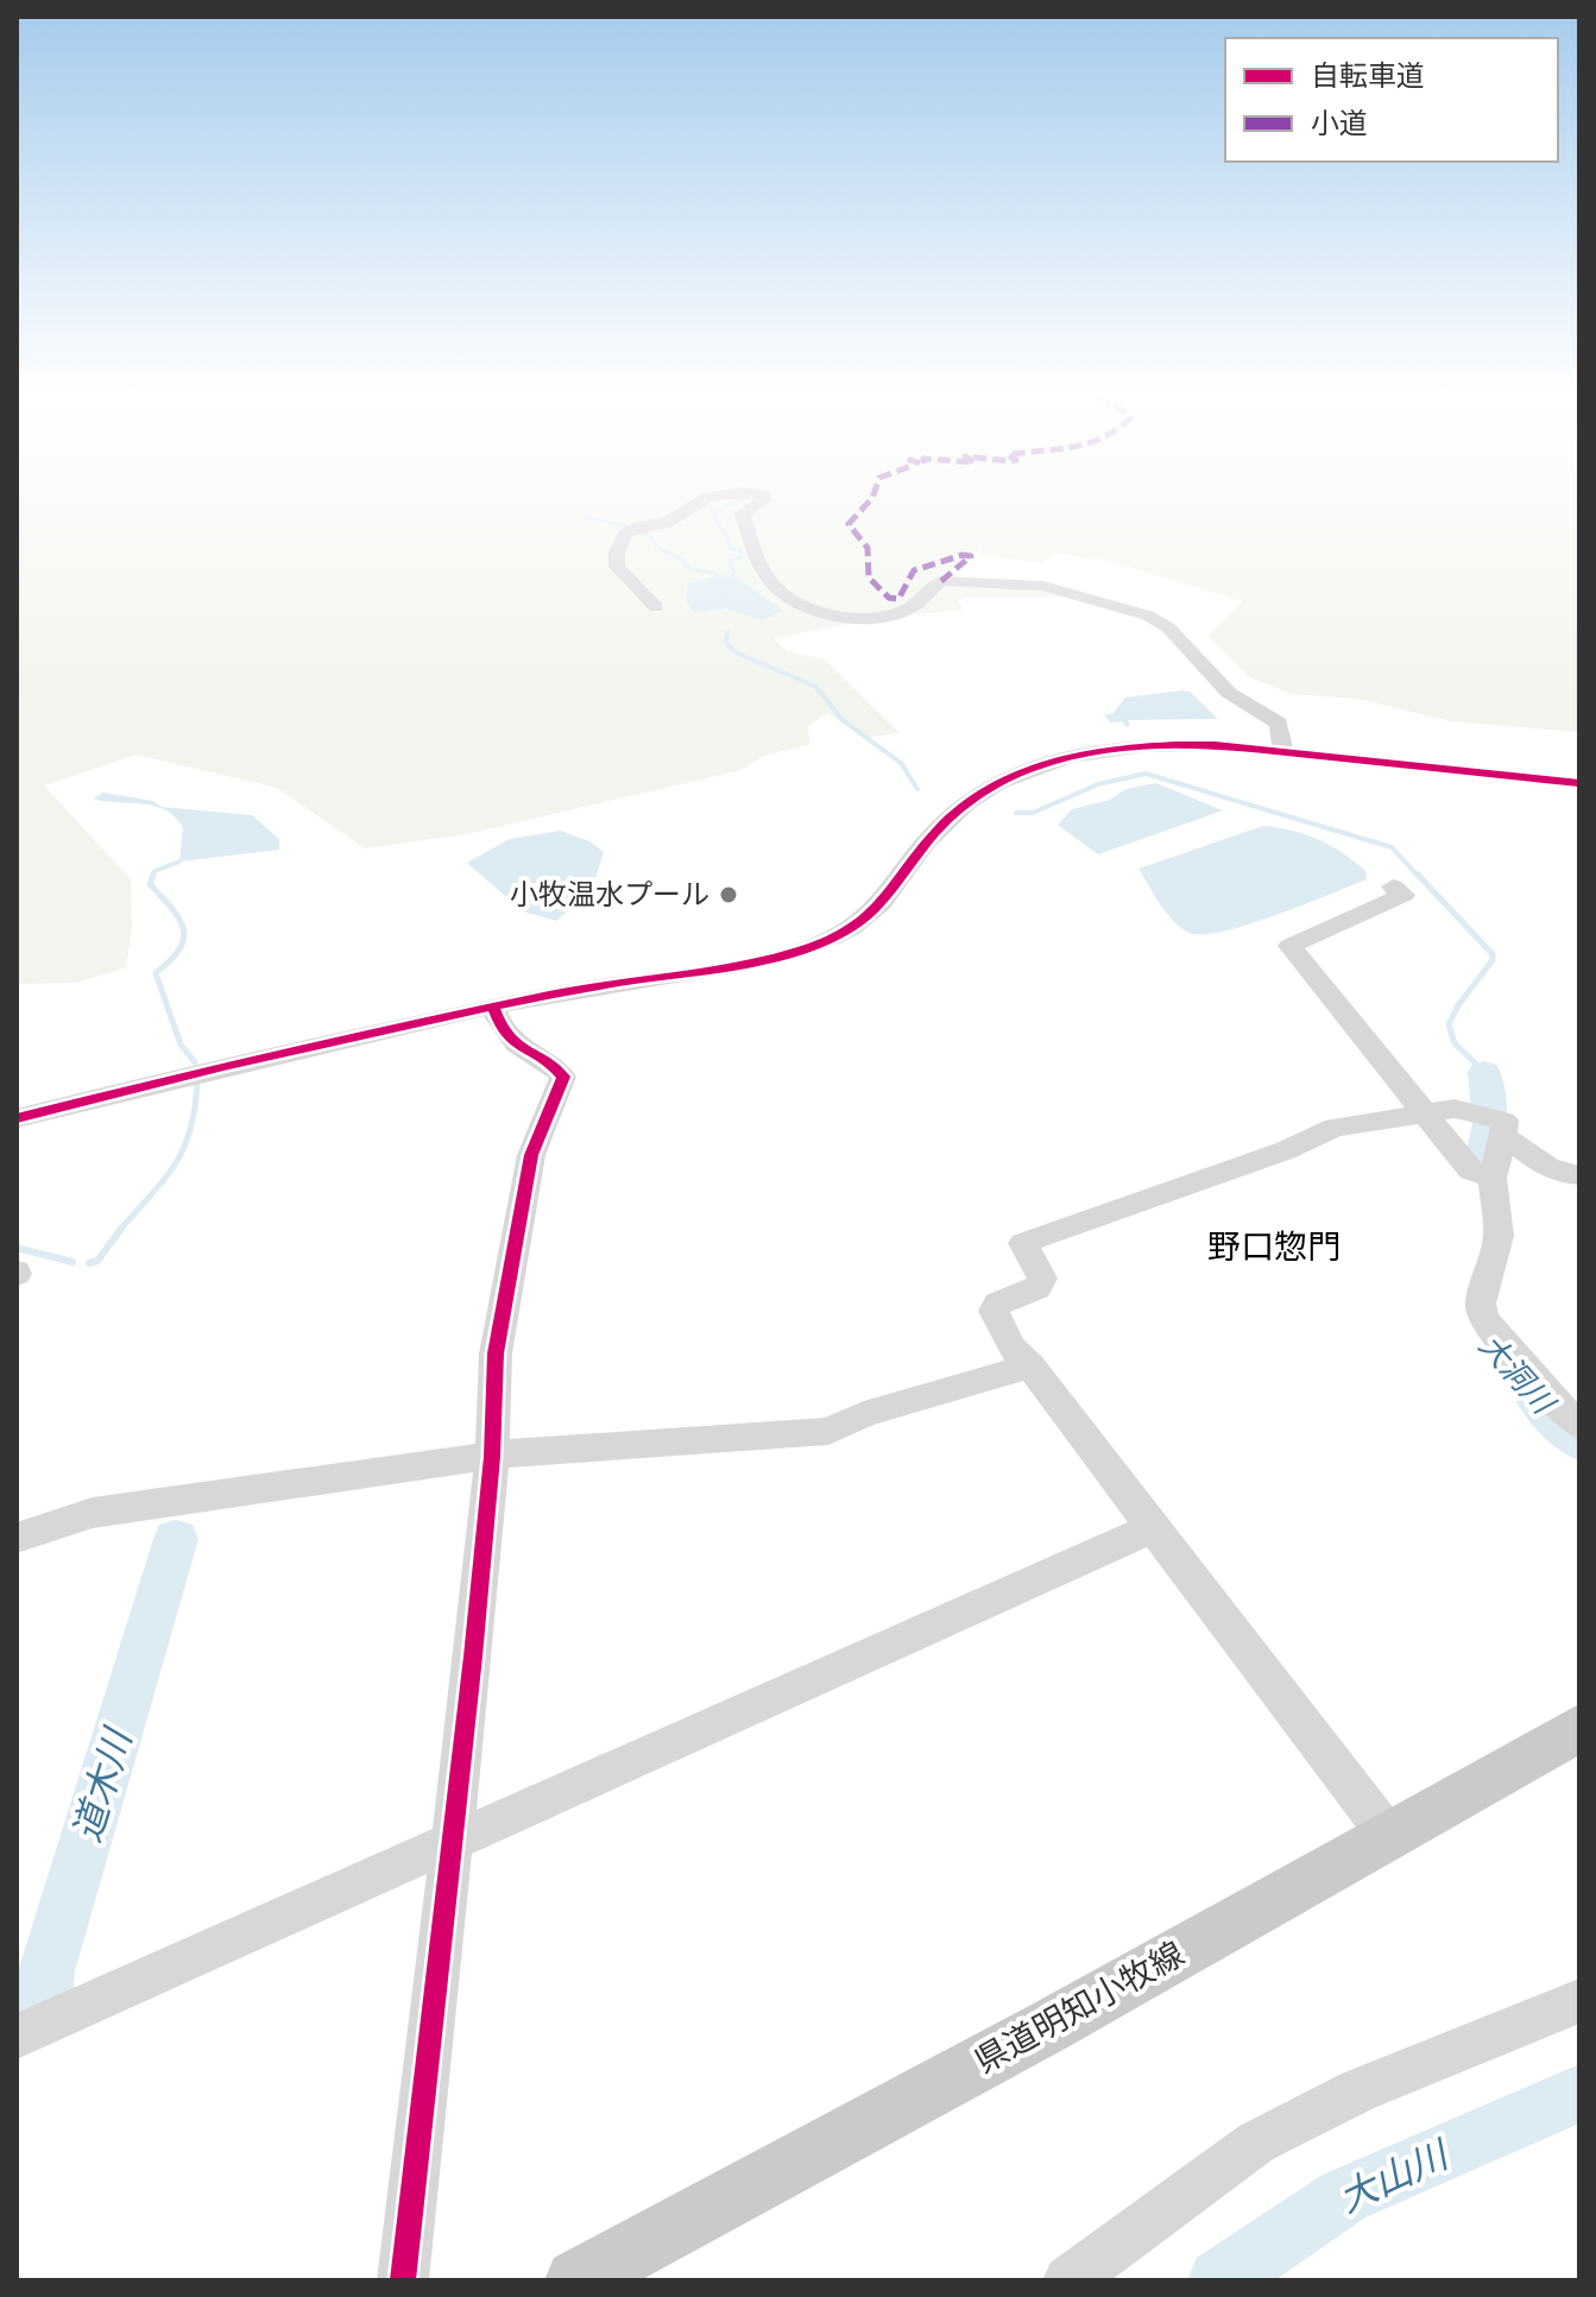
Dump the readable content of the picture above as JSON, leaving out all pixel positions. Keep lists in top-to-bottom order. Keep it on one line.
{"streets":{"main road":["県道明知小牧線"]},"districts":["野口惣門"],"water":["大洞川","道木川","大山川"],"places":["小牧温水プール"],"legend":["自転車道","小道"]}
